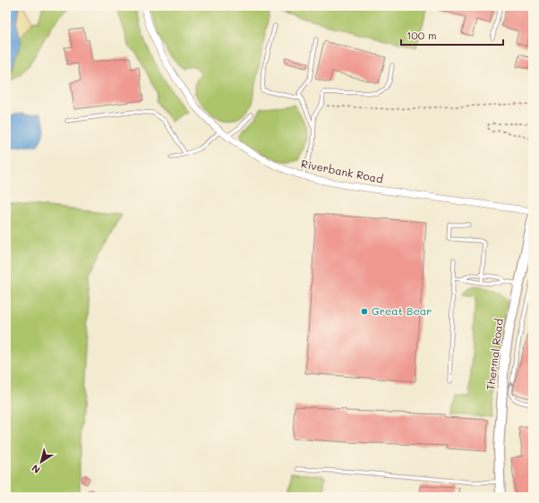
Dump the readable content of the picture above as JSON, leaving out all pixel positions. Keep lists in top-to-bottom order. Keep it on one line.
{"streets":{"street":["Riverbank Road","Thermal Road"]},"places":["Great Bear"],"scale_bar":"100 m","north":"bottom left"}
